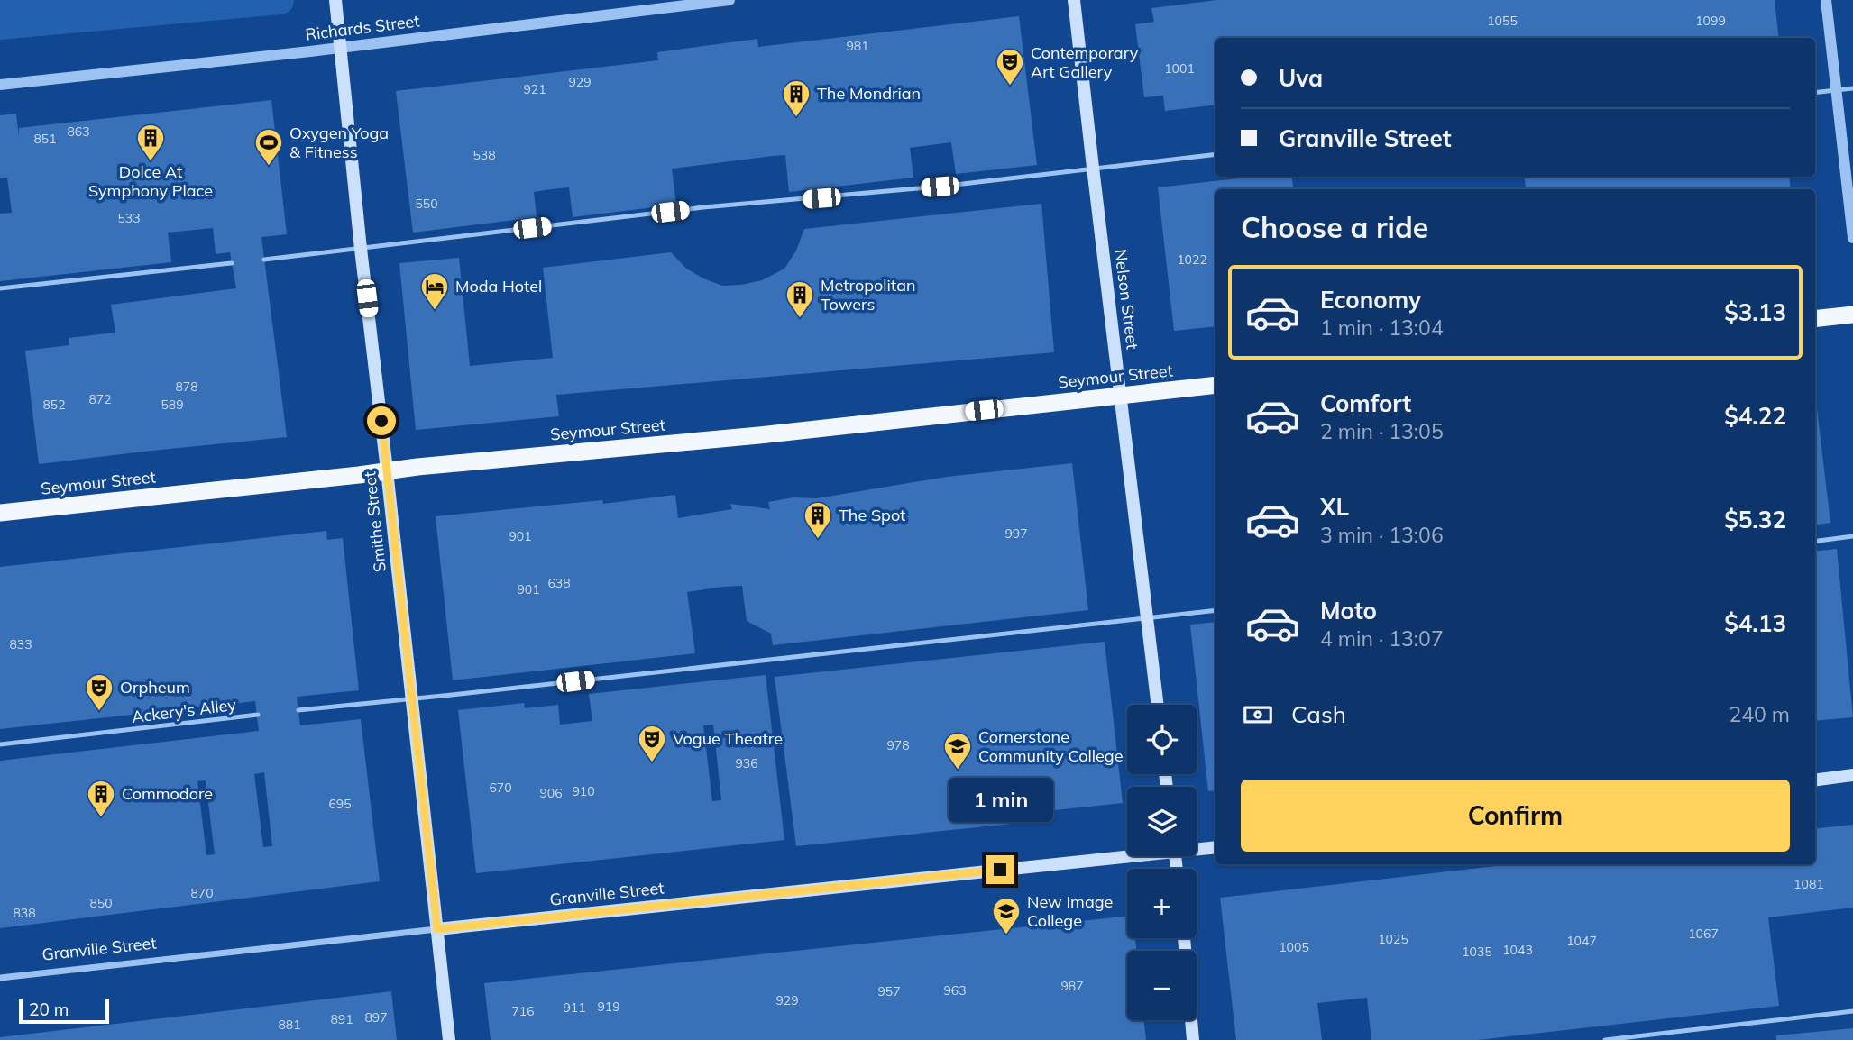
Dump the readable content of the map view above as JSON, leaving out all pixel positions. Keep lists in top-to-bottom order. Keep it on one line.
{"streets":{"highway":["Seymour Street"],"main road":["Nelson Street","Smithe Street","Granville Street"],"street":["Richards Street"],"lane":["Ackery's Alley"]},"crossings":[["Richards Street","Smithe Street"],["Nelson Street","Seymour Street"],["Seymour Street","Smithe Street"],["Smithe Street","Granville Street"]],"places":{"theatre":["Contemporary Art Gallery","Orpheum","Vogue Theatre"],"building":["The Mondrian","Dolce At Symphony Place","Metropolitan Towers","The Spot","Commodore"],"sports":["Oxygen Yoga & Fitness"],"hotel":["Moda Hotel"],"school or university":["Cornerstone Community College","New Image College"]},"house_numbers":["1055","1099","981","1001","929","921","863","851","538","550","533","1022","878","872","852","589","997","901","638","901","833","978","936","670","910","906","695","1081","870","850","838","1067","1025","1047","1005","1043","1035","987","963","957","929","919","911","716","897","891","881"],"scale_bar":"20 m","page":{"banner":["Uva","Granville Street"],"heading":"Choose a ride","list":[{"name":"Economy","note":"1 min · 13:04","value":"$3.13"},{"name":"Comfort","note":"2 min · 13:05","value":"$4.22"},{"name":"XL","note":"3 min · 13:06","value":"$5.32"},{"name":"Moto","note":"4 min · 13:07","value":"$4.13"}],"pay":["Cash","240 m"],"map_buttons":["+","−"],"buttons":"Confirm","bubble":"1 min","scale":"20 m"}}
